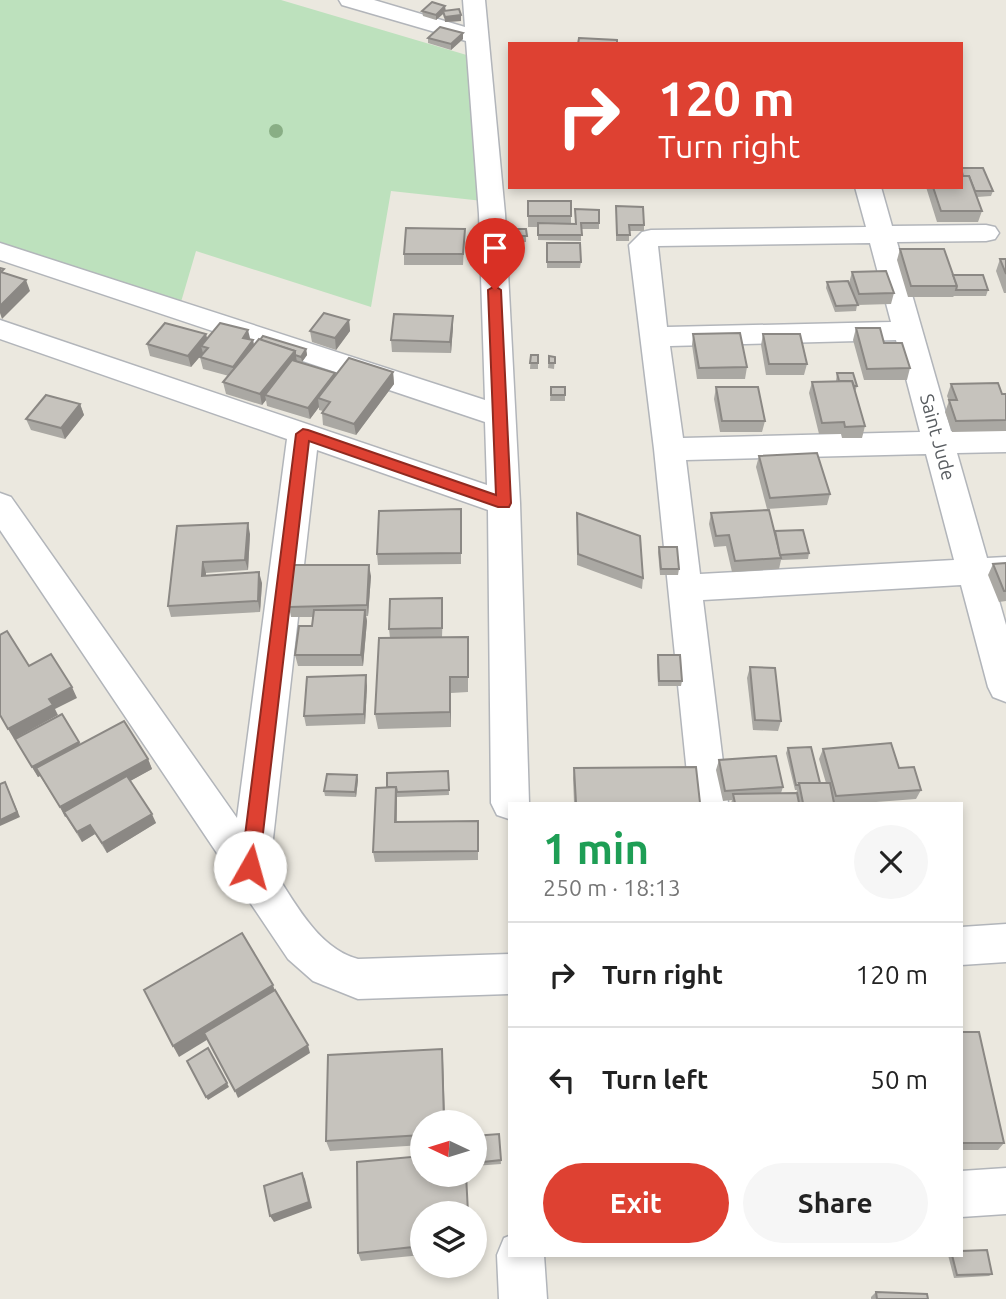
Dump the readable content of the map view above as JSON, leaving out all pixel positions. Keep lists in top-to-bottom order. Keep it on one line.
{"streets":{"street":["Saint Jude"]},"north":"left","page":{"turn":["120 m","Turn right"],"heading":["1 min","250 m · 18:13"],"list":[{"name":"Turn right","value":"120 m"},{"name":"Turn left","value":"50 m"}],"buttons":["Exit","Share"]}}
